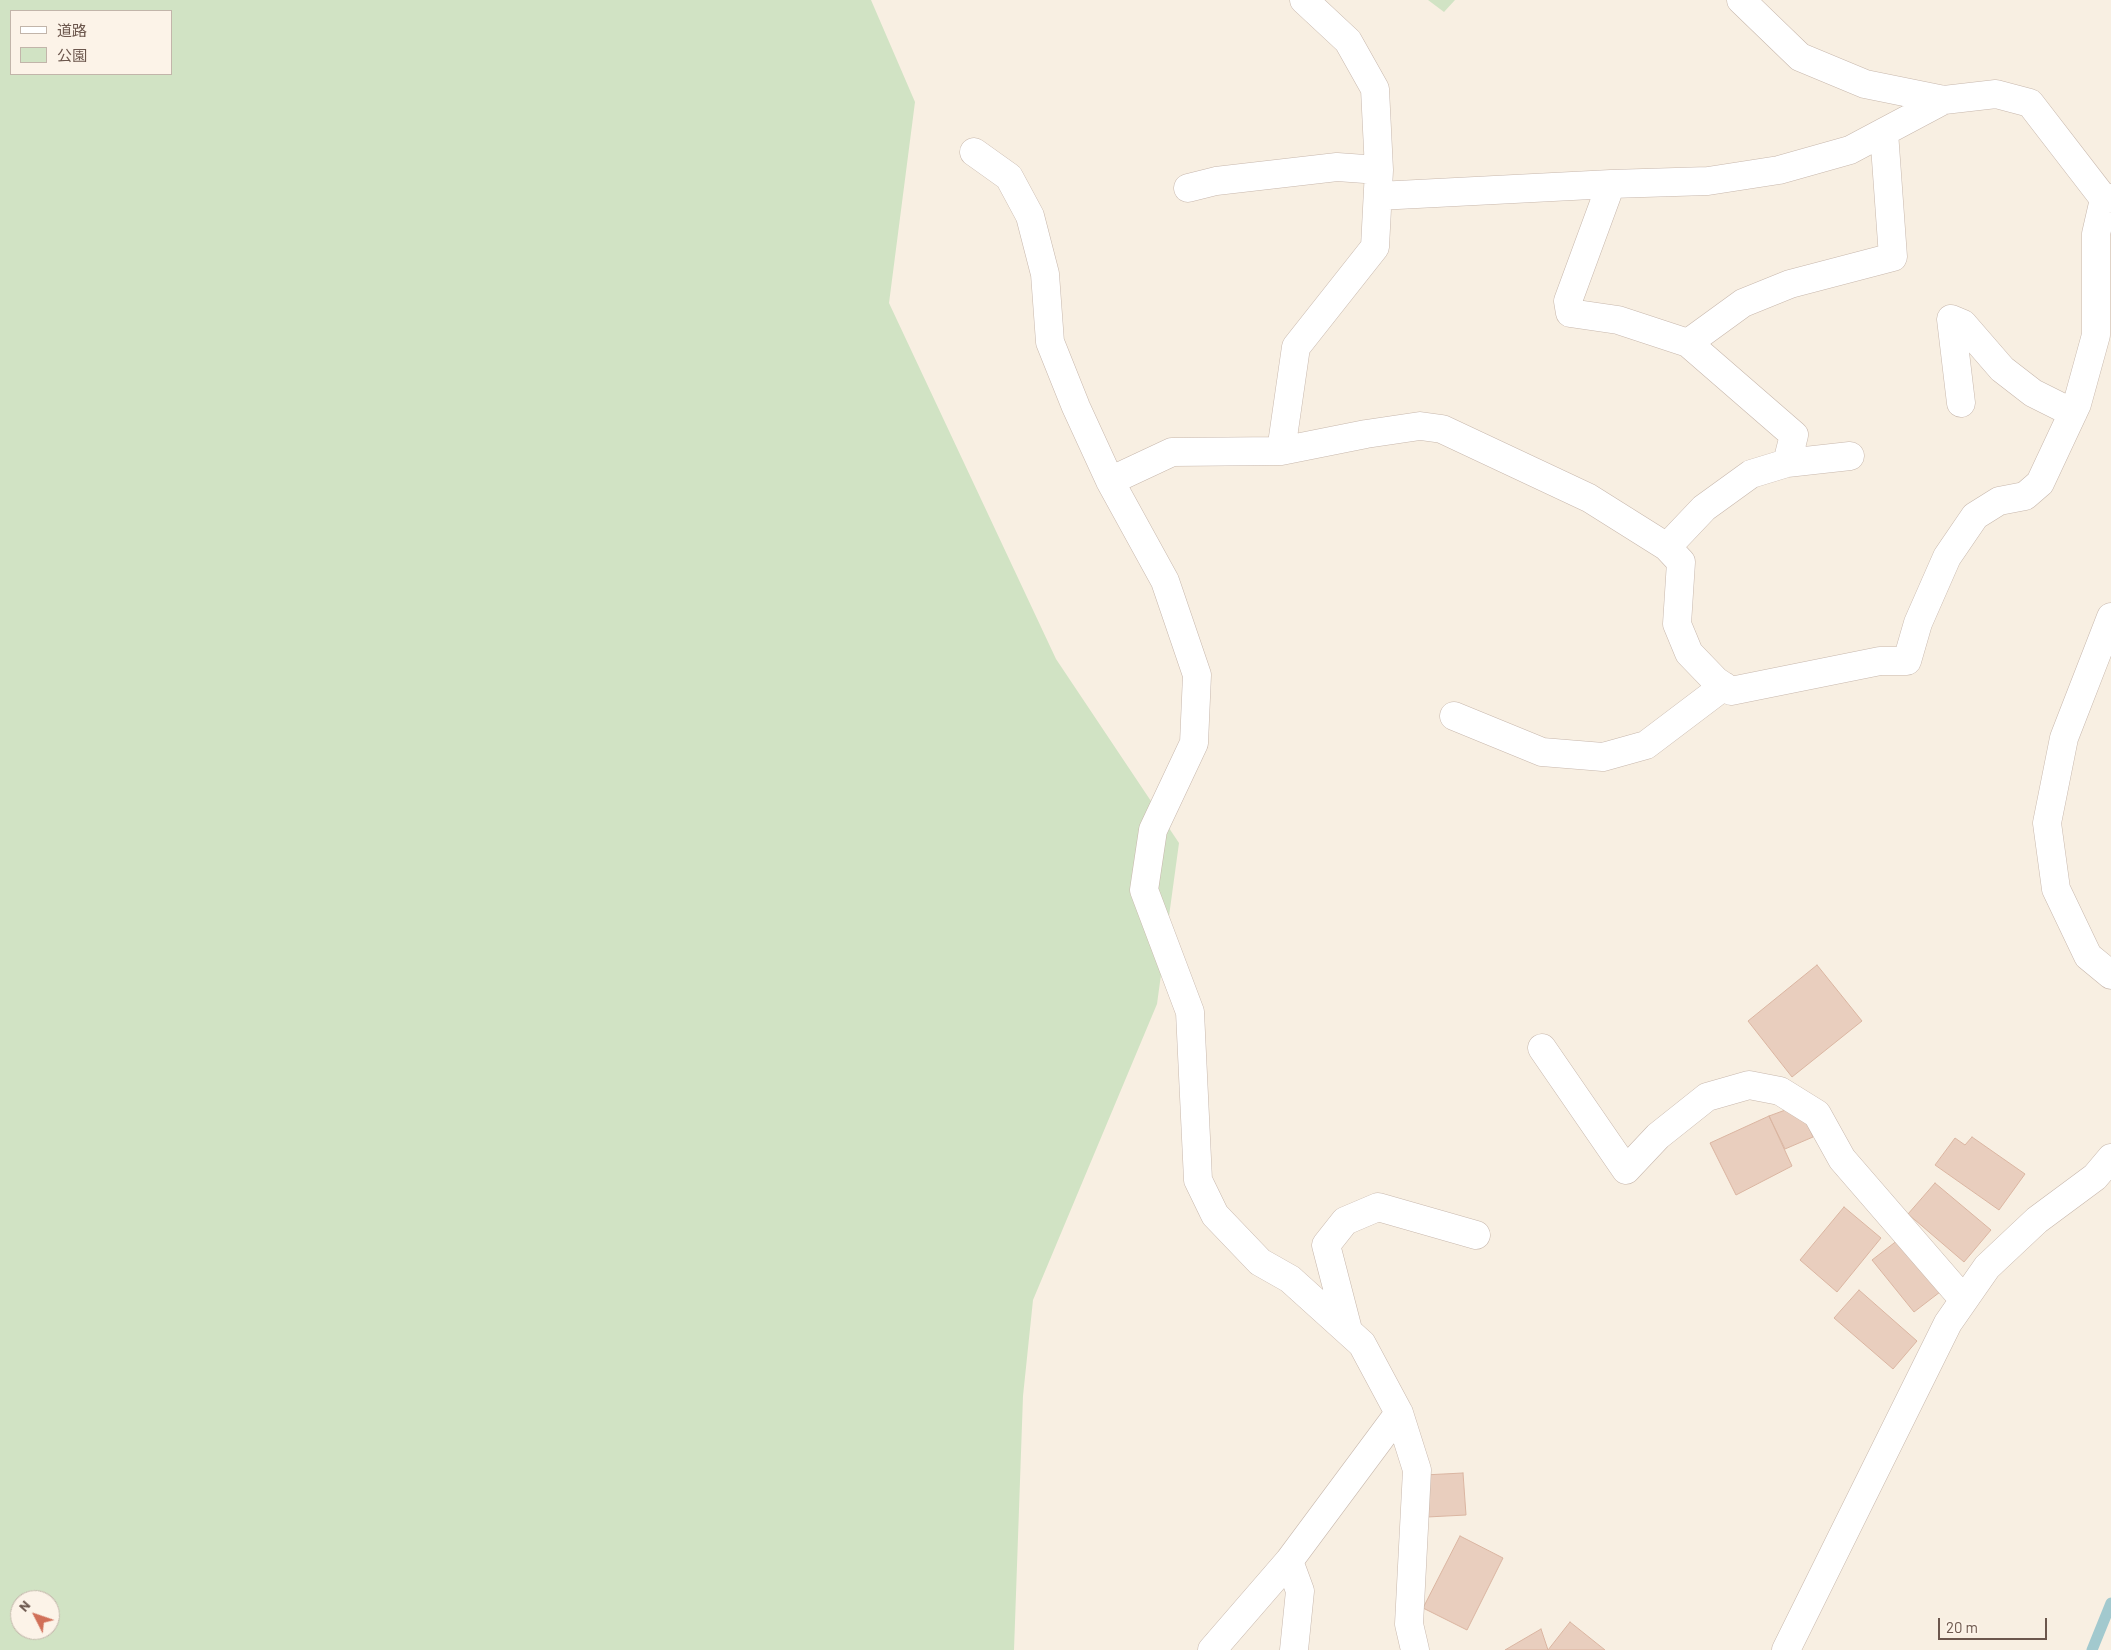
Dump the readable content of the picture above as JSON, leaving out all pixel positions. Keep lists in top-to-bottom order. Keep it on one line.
{"legend":["道路","公園"],"scale_bar":"20 m","north":"top left"}
